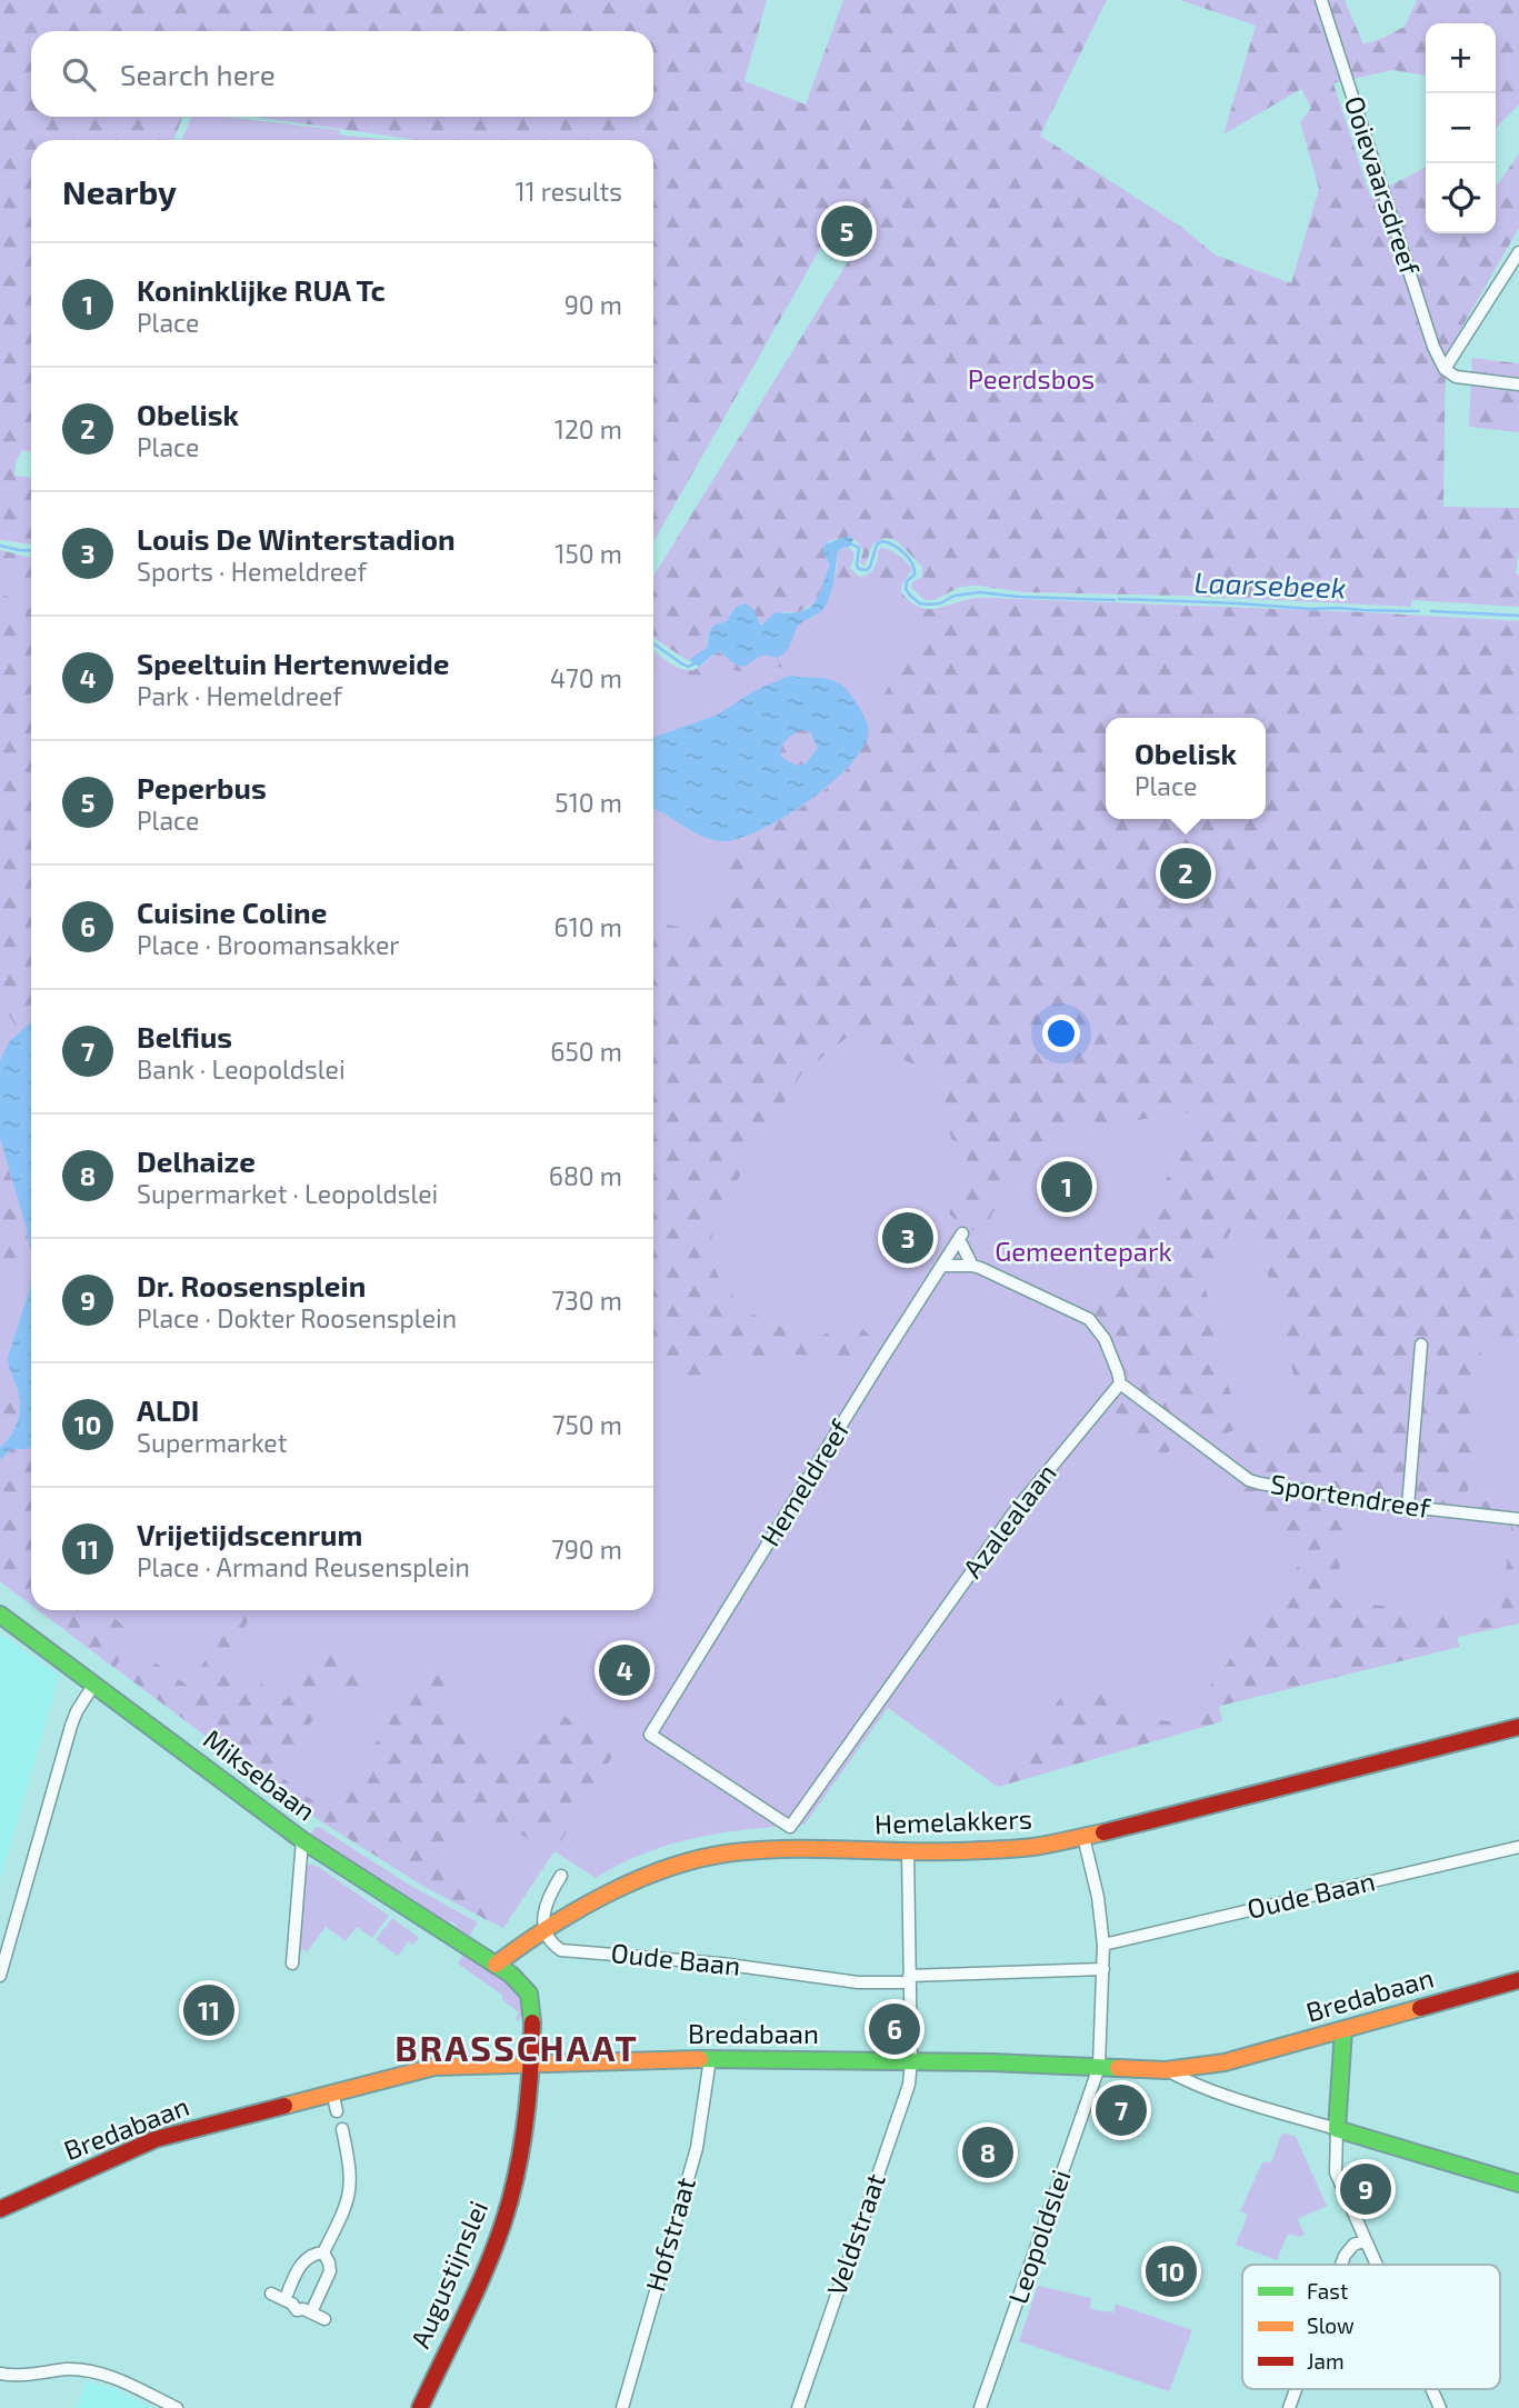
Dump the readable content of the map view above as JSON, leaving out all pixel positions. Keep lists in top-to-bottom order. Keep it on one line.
{"streets":{"main road":["Miksebaan","Hemelakkers","Bredabaan","Augustijnslei"],"street":["Ooievaarsdreef","Hemeldreef","Sportendreef","Azalealaan","Oude Baan","Hofstraat","Veldstraat","Leopoldslei"]},"crossings":[["Hemeldreef","Azalealaan"],["Sportendreef","Azalealaan"],["Miksebaan","Hemelakkers"],["Miksebaan","Bredabaan"],["Miksebaan","Augustijnslei"],["Hemelakkers","Oude Baan"],["Hemelakkers","Veldstraat"],["Oude Baan","Veldstraat"],["Bredabaan","Hofstraat"],["Bredabaan","Veldstraat"],["Bredabaan","Leopoldslei"],["Bredabaan","Augustijnslei"]],"districts":["BRASSCHAAT"],"water":["Laarsebeek"],"parks":["Peerdsbos","Gemeentepark"],"legend":["Fast","Slow","Jam"],"page":{"map_buttons":["+","−"],"search":"Search here","heading":["Nearby","11 results"],"pins":["5","2","1","3","4","11","6","7","8","9","10"],"list":[{"mark":"1","name":"Koninklijke RUA Tc","note":"Place","value":"90 m"},{"mark":"2","name":"Obelisk","note":"Place","value":"120 m"},{"mark":"3","name":"Louis De Winterstadion","note":"Sports · Hemeldreef","value":"150 m"},{"mark":"4","name":"Speeltuin Hertenweide","note":"Park · Hemeldreef","value":"470 m"},{"mark":"5","name":"Peperbus","note":"Place","value":"510 m"},{"mark":"6","name":"Cuisine Coline","note":"Place · Broomansakker","value":"610 m"},{"mark":"7","name":"Belfius","note":"Bank · Leopoldslei","value":"650 m"},{"mark":"8","name":"Delhaize","note":"Supermarket · Leopoldslei","value":"680 m"},{"mark":"9","name":"Dr. Roosensplein","note":"Place · Dokter Roosensplein","value":"730 m"},{"mark":"10","name":"ALDI","note":"Supermarket","value":"750 m"},{"mark":"11","name":"Vrijetijdscenrum","note":"Place · Armand Reusensplein","value":"790 m"}],"popup":["Obelisk","Place"]}}
